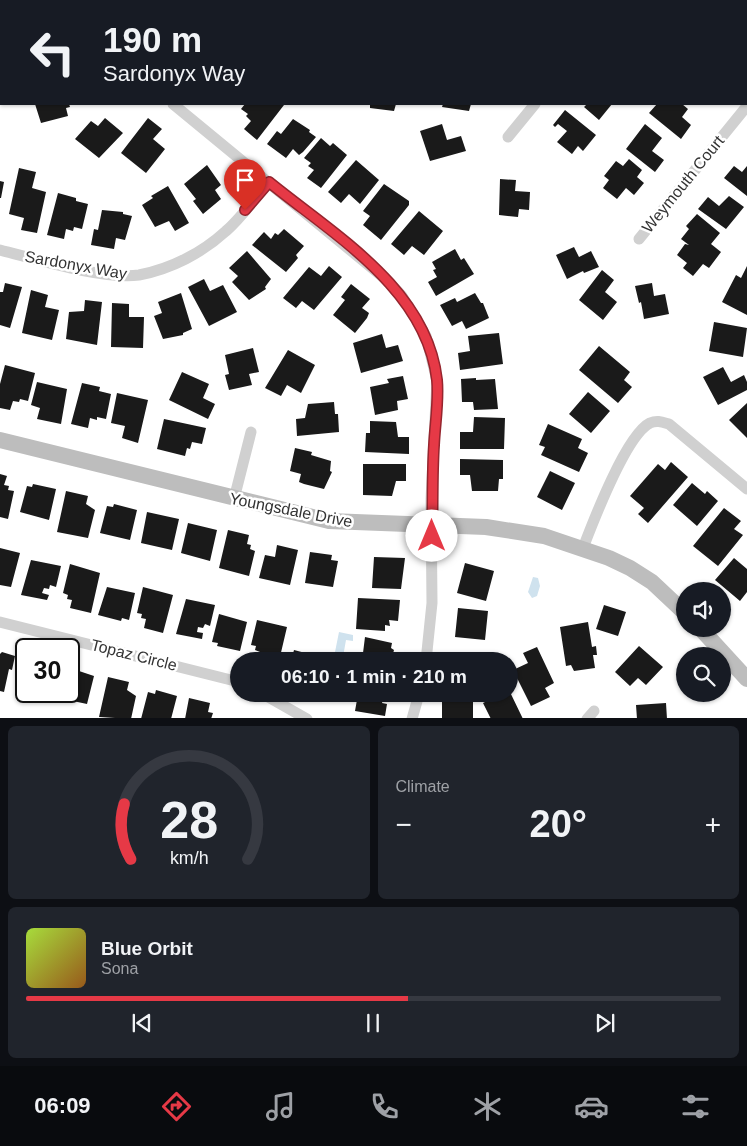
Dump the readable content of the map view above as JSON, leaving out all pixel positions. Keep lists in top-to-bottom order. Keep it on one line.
{"streets":{"street":["Weymouth Court","Sardonyx Way","Youngsdale Drive","Topaz Circle"]},"page":{"turn":["190 m","Sardonyx Way"],"limit":"30","trip":"06:10 · 1 min · 210 m","tile":"Climate","heat":["−","20°","+"],"song":["Blue Orbit","Sona"],"tabs":"06:09","gauge":["28","km/h"]}}
